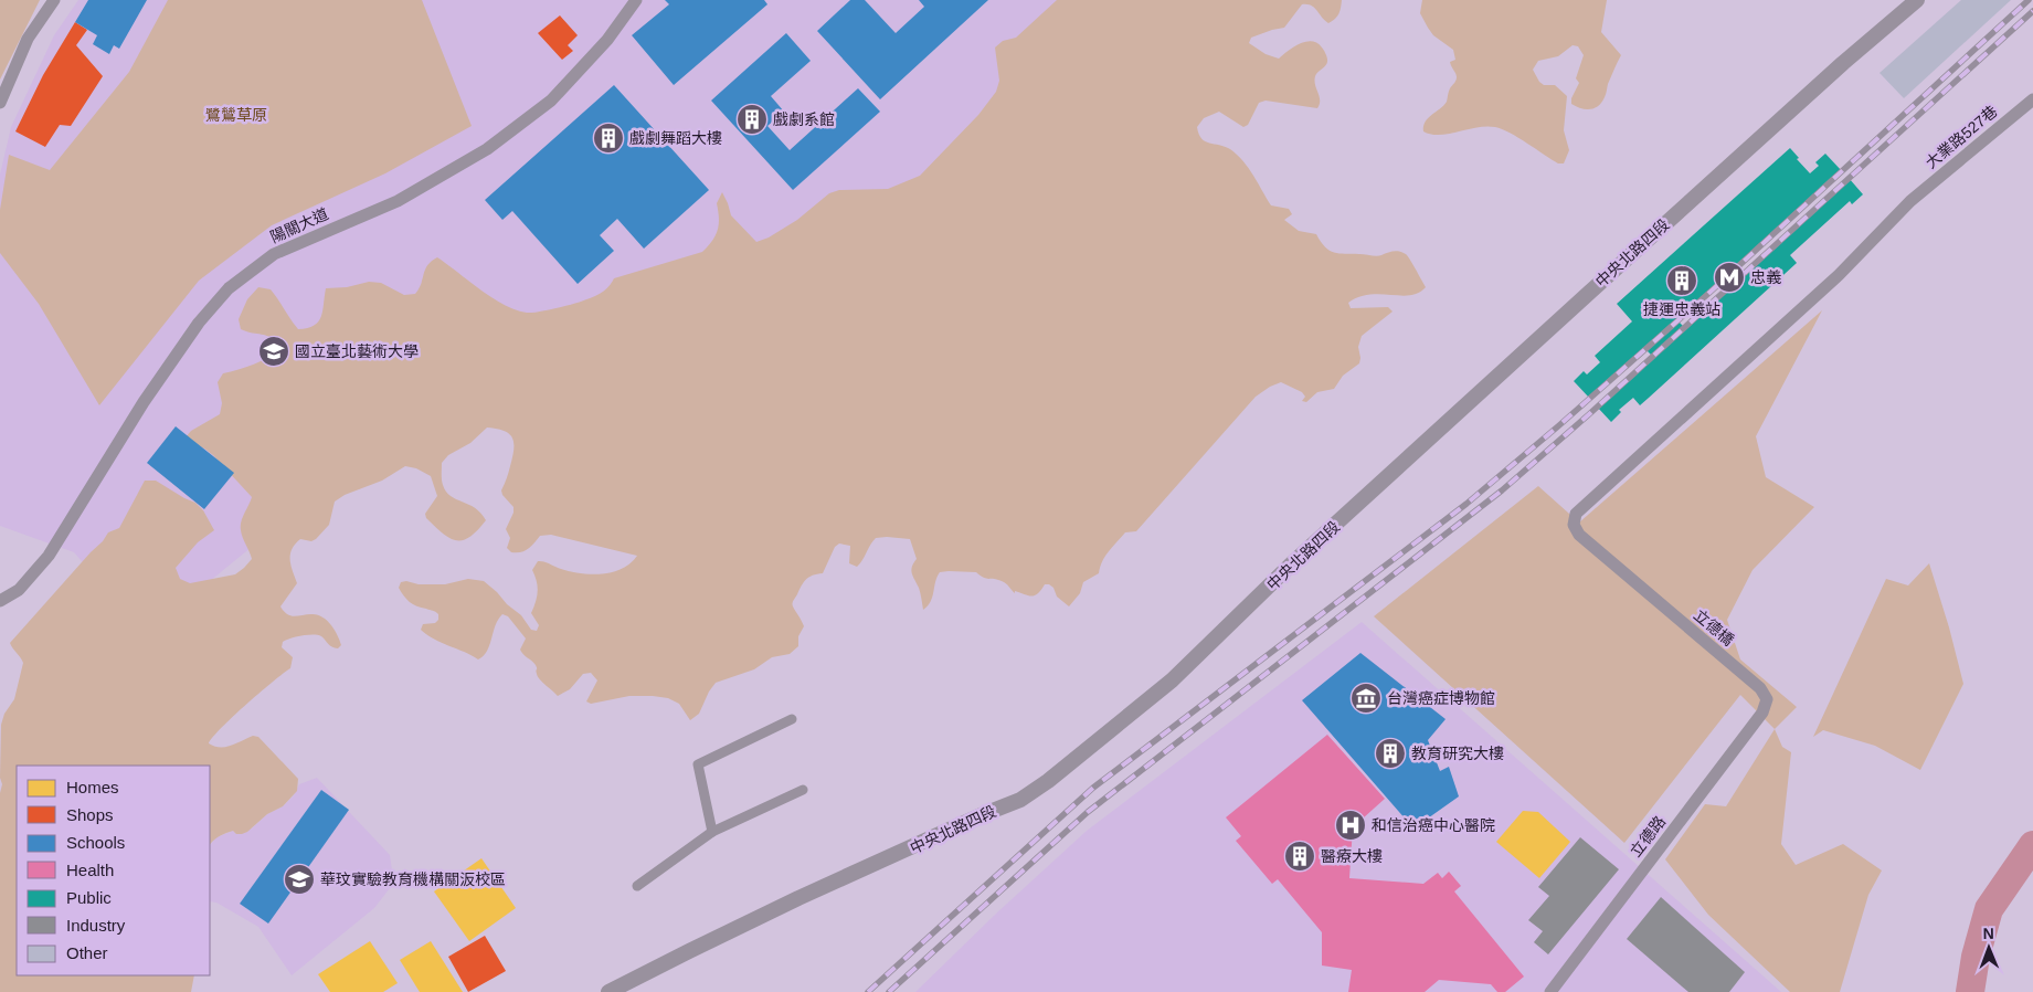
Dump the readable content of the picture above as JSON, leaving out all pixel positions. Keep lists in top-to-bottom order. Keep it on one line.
{"streets":{"street":["大業路527巷","陽關大道","中央北路四段","立德橋","立德路"]},"crossings":[["大業路527巷","立德橋"],["立德橋","立德路"]],"parks":["鷺鷥草原"],"places":{"building":["戲劇系館","戲劇舞蹈大樓","捷運忠義站","教育研究大樓","醫療大樓"],"metro station":["忠義"],"school or university":["國立臺北藝術大學","華玟實驗教育機構關汳校區"],"museum":["台灣癌症博物館"],"hospital":["和信治癌中心醫院"]},"legend":["Homes","Shops","Schools","Health","Public","Industry","Other"],"north":"top"}
